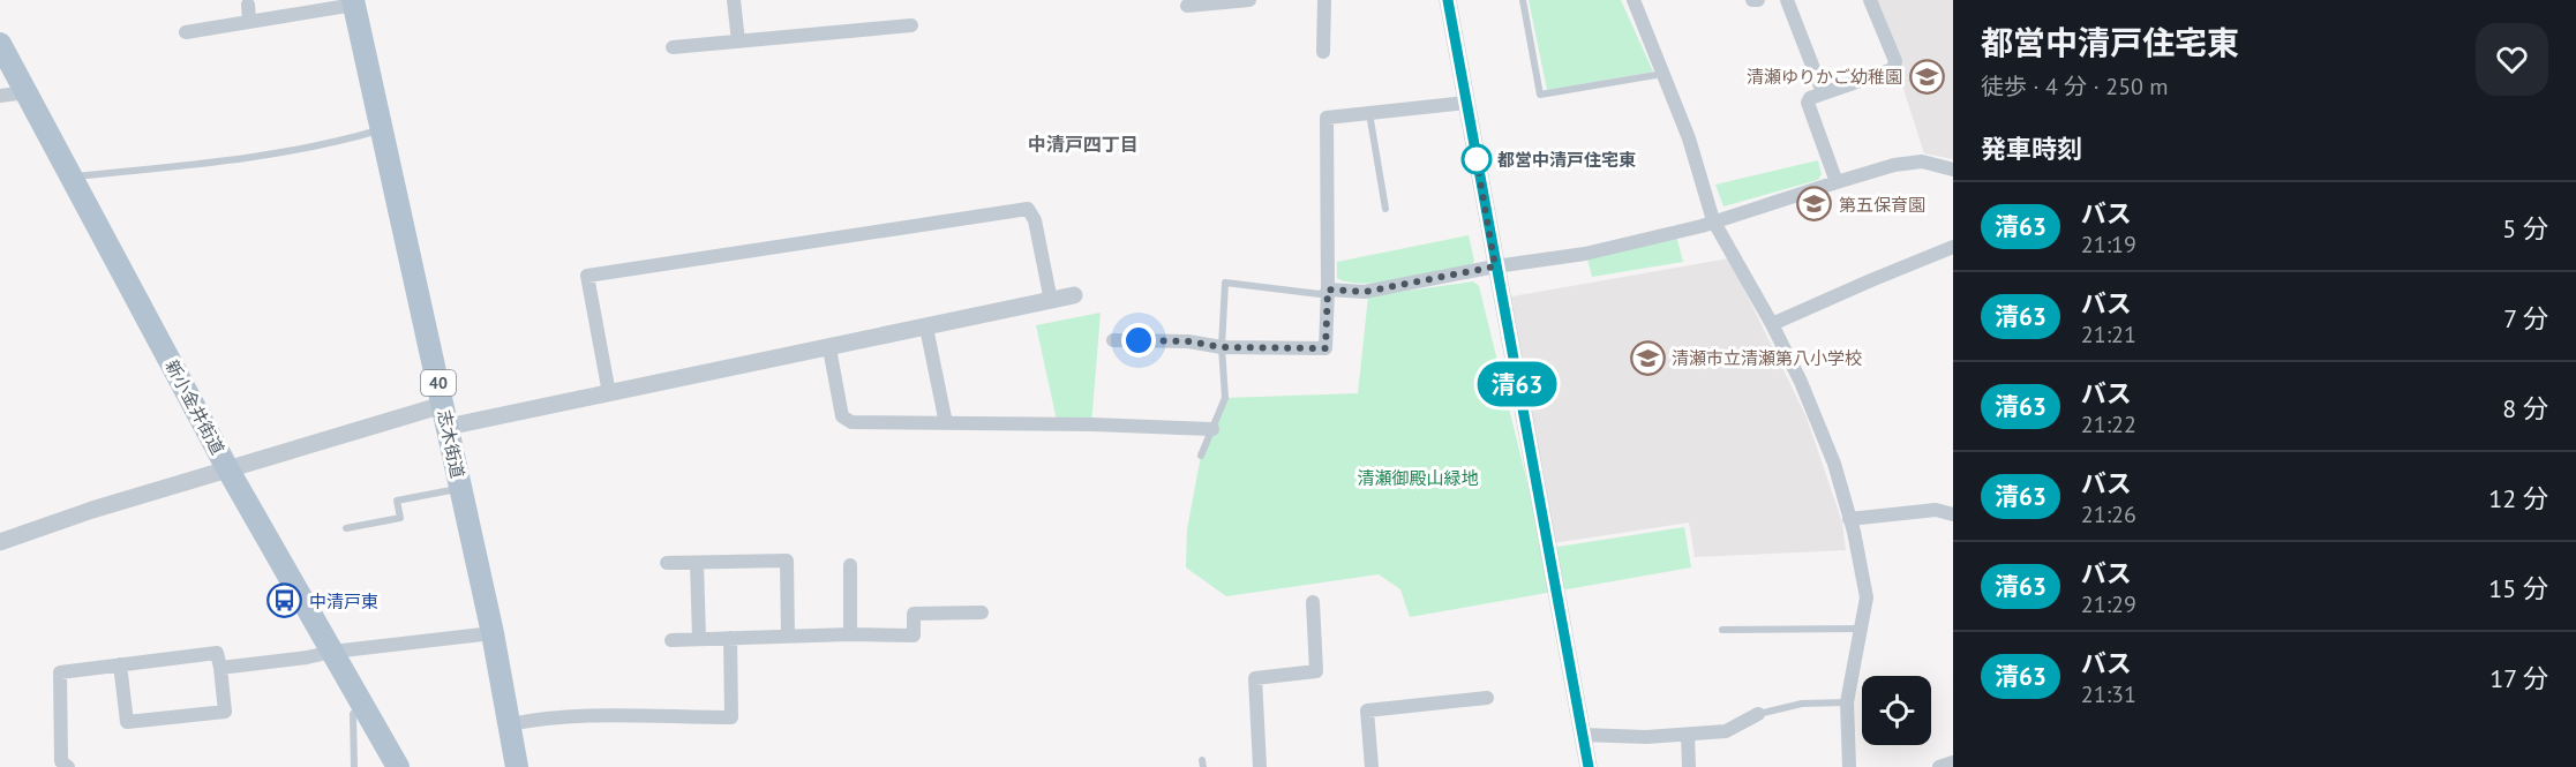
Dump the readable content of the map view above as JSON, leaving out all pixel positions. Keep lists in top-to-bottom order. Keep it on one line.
{"streets":{"main road":["40","新小金井街道","志木街道"]},"districts":["中清戸四丁目"],"parks":["清瀬御殿山緑地"],"places":{"school or university":["清瀬ゆりかご幼稚園","第五保育園","清瀬市立清瀬第八小学校"],"other":["都営中清戸住宅東"],"bus stop":["中清戸東"]},"lines":["bus line 清63"],"page":{"on_map":"清63","heading":[["都営中清戸住宅東","徒歩 · 4 分 · 250 m"],"発車時刻"],"list":[{"mark":"清63","name":"バス","note":"21:19","value":"5 分"},{"mark":"清63","name":"バス","note":"21:21","value":"7 分"},{"mark":"清63","name":"バス","note":"21:22","value":"8 分"},{"mark":"清63","name":"バス","note":"21:26","value":"12 分"},{"mark":"清63","name":"バス","note":"21:29","value":"15 分"},{"mark":"清63","name":"バス","note":"21:31","value":"17 分"}]}}
